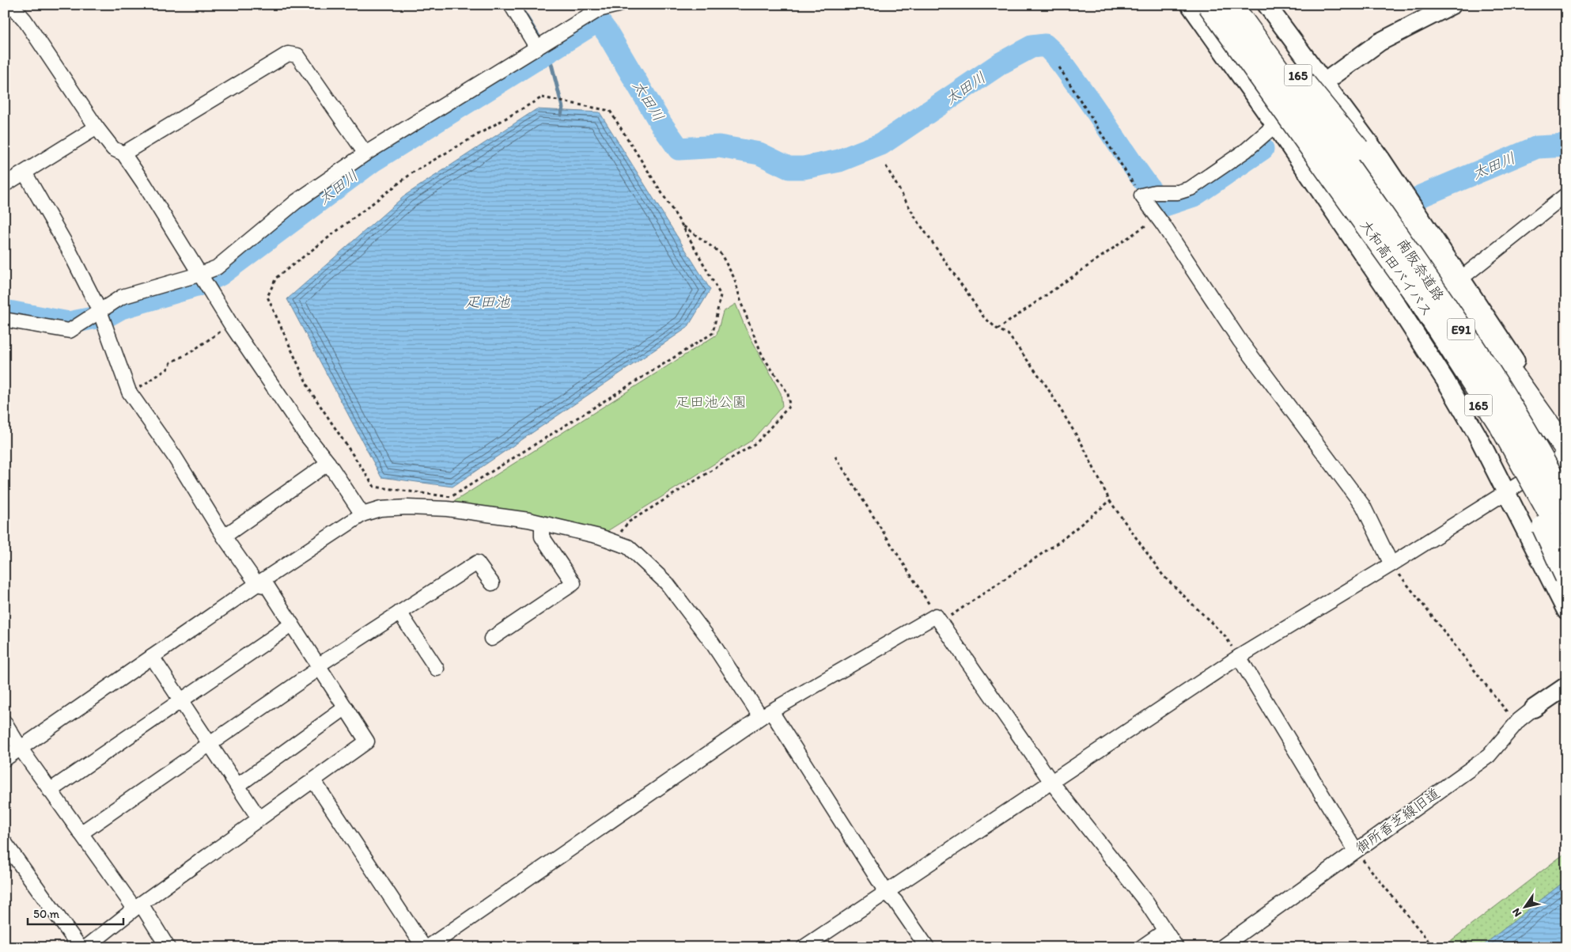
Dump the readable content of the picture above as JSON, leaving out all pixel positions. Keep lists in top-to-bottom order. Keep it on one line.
{"streets":{"highway":["165","大和高田バイパス","南阪奈道路","E91"],"street":["御所香芝線旧道"]},"crossings":[["165","大和高田バイパス"],["165","南阪奈道路"]],"water":["太田川","疋田池"],"parks":["疋田池公園"],"scale_bar":"50 m","north":"bottom left"}
